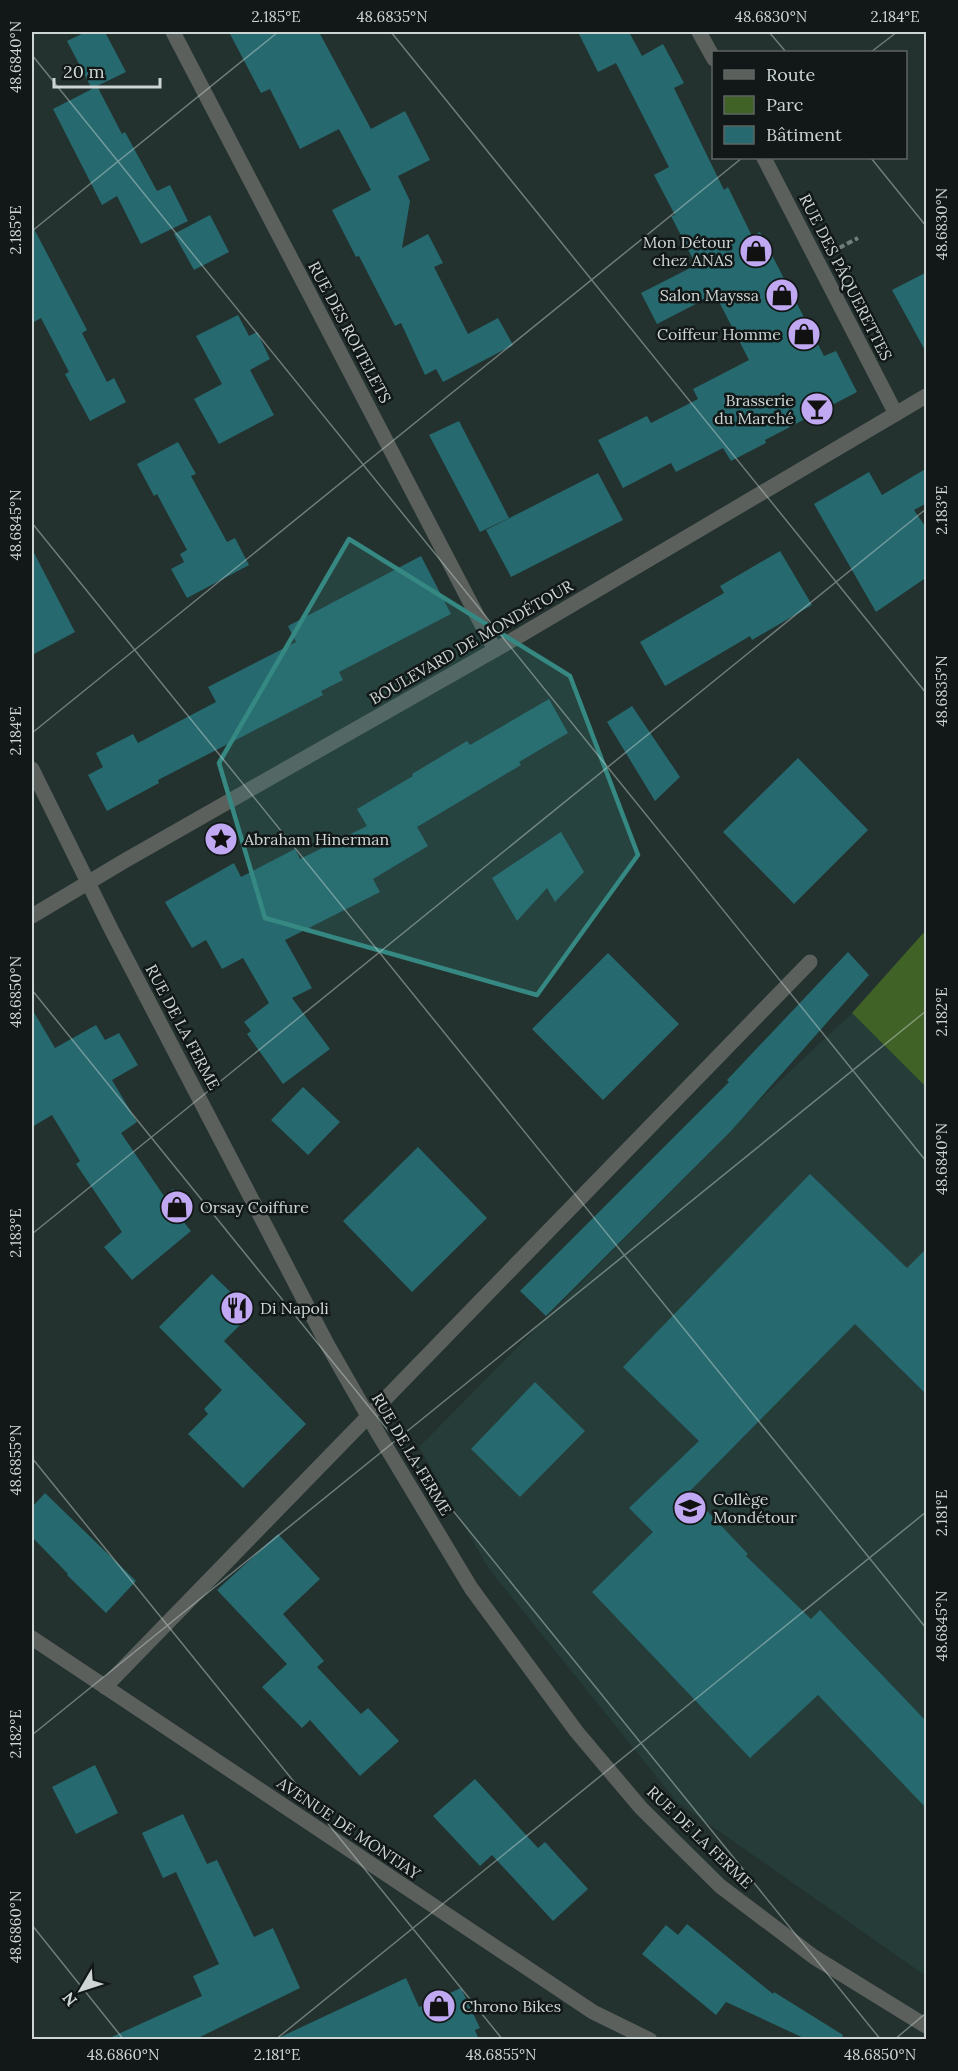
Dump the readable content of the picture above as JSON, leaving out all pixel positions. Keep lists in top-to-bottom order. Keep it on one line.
{"streets":{"street":["RUE DES PÂQUERETTES","RUE DES ROITELETS","BOULEVARD DE MONDÉTOUR","RUE DE LA FERME","AVENUE DE MONTJAY"]},"crossings":[["RUE DES PÂQUERETTES","BOULEVARD DE MONDÉTOUR"],["RUE DES ROITELETS","BOULEVARD DE MONDÉTOUR"],["BOULEVARD DE MONDÉTOUR","RUE DE LA FERME"]],"places":{"shop":["Mon Détour chez ANAS","Salon Mayssa","Coiffeur Homme","Orsay Coiffure","Chrono Bikes"],"bar":["Brasserie du Marché"],"place":["Abraham Hinerman"],"restaurant":["Di Napoli"],"school or university":["Collège Mondétour"]},"legend":["Route","Parc","Bâtiment"],"scale_bar":"20 m","north":"bottom left","coordinates":["2.185°E","48.6835°N","48.6830°N","2.184°E","48.6840°N","2.183°E","48.6845°N","48.6850°N","2.182°E","48.6855°N","2.181°E","48.6860°N"]}
